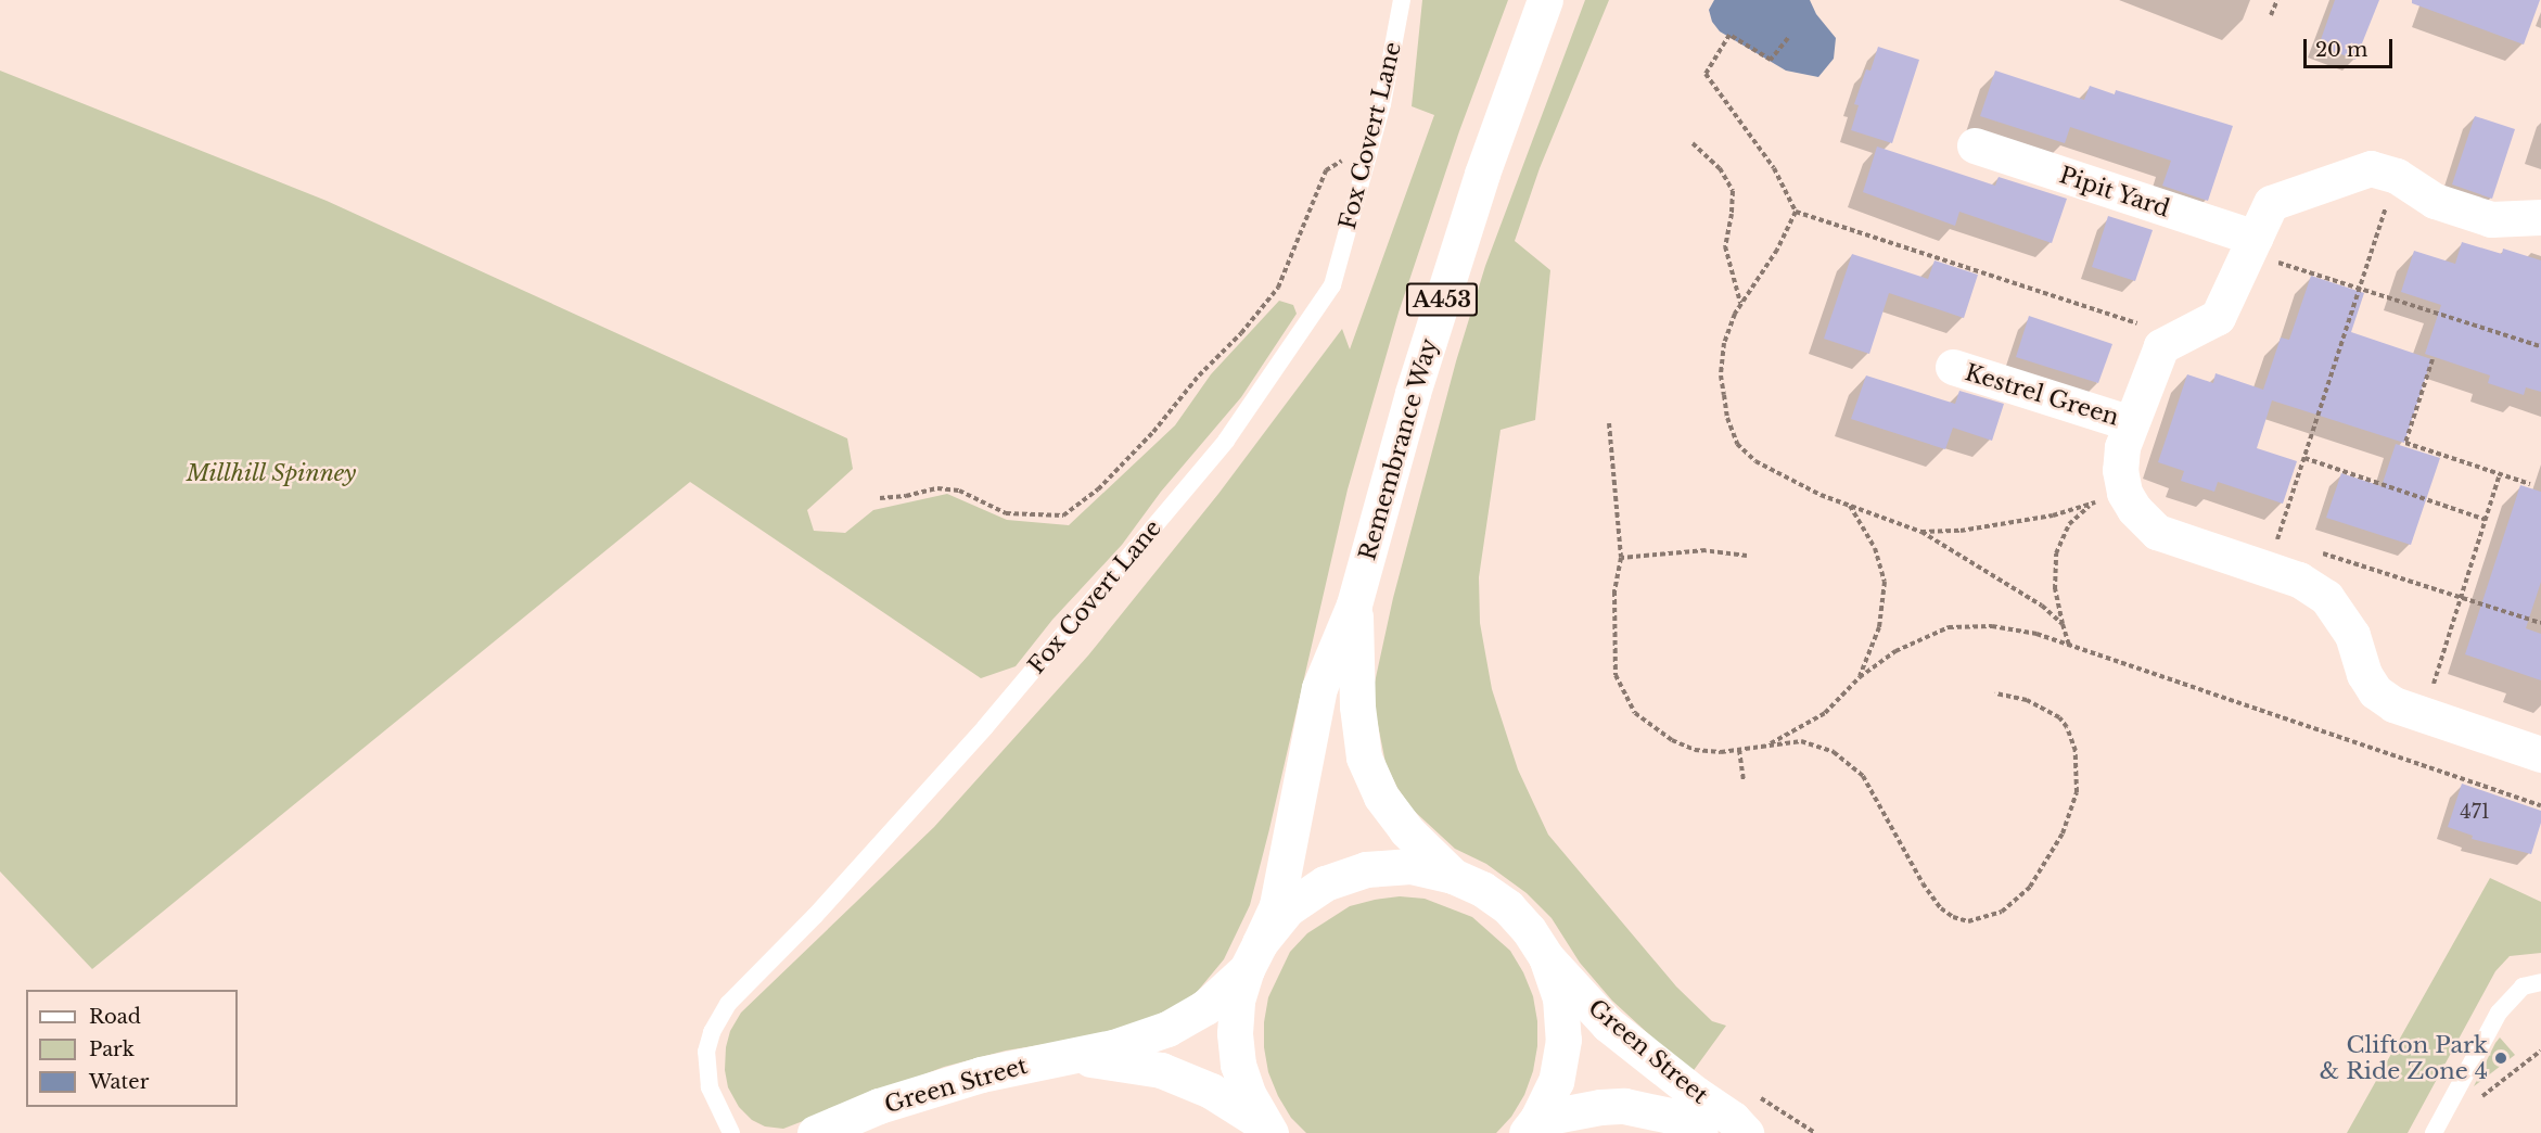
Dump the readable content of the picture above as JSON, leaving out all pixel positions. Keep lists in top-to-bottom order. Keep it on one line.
{"streets":{"main road":["Pipit Yard","A453","Kestrel Green","Remembrance Way","Green Street"],"lane":["Fox Covert Lane"]},"crossings":[["Remembrance Way","Green Street"]],"parks":["Millhill Spinney"],"places":["Clifton Park & Ride Zone 4"],"house_numbers":["471"],"legend":["Road","Park","Water"],"scale_bar":"20 m"}
